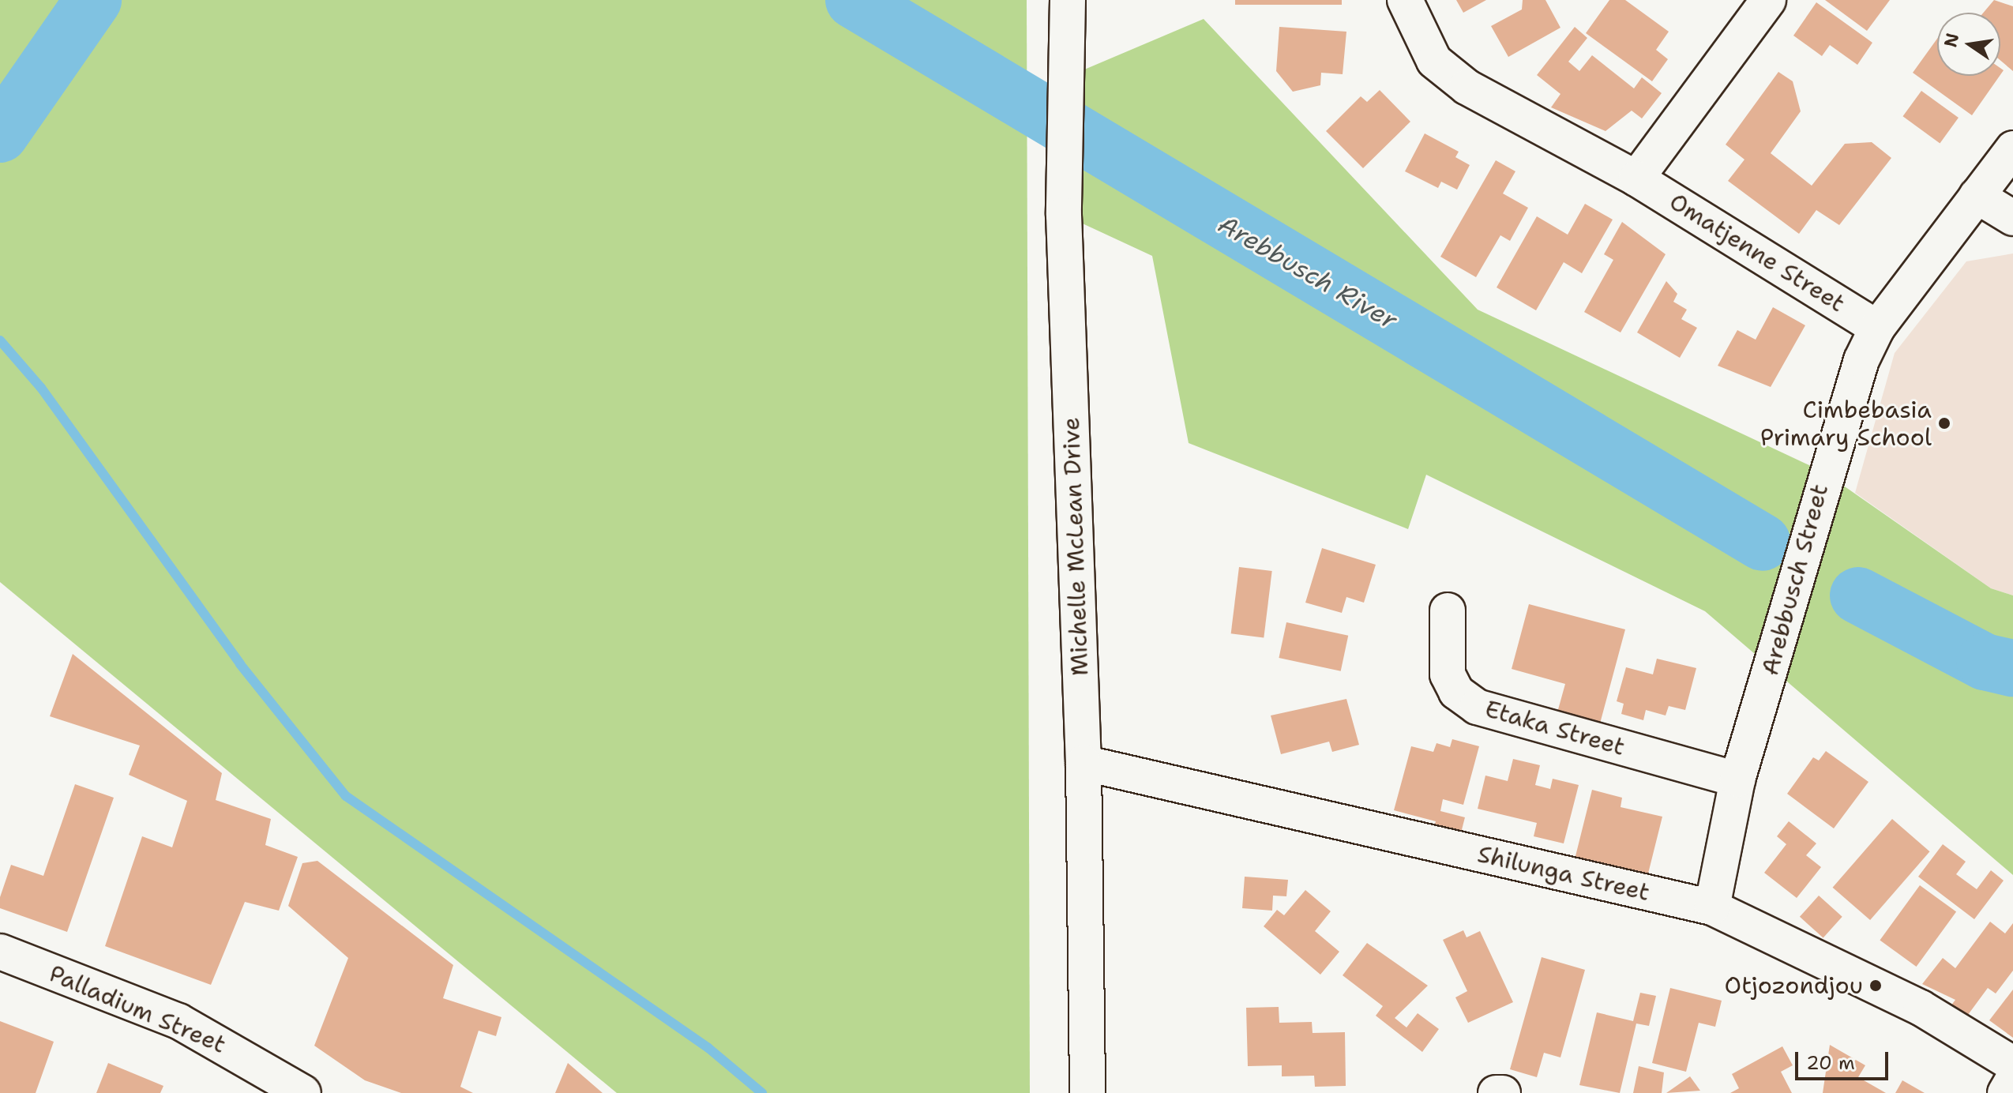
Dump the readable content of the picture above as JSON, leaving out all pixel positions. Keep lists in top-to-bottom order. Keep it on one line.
{"streets":{"street":["Omatjenne Street","Michelle McLean Drive","Arebbusch Street","Etaka Street","Shilunga Street","Palladium Street"]},"crossings":[["Omatjenne Street","Arebbusch Street"],["Michelle McLean Drive","Shilunga Street"],["Arebbusch Street","Etaka Street"],["Arebbusch Street","Shilunga Street"]],"water":["Arebbusch River"],"places":["Cimbebasia Primary School","Otjozondjou"],"scale_bar":"20 m","north":"left"}
